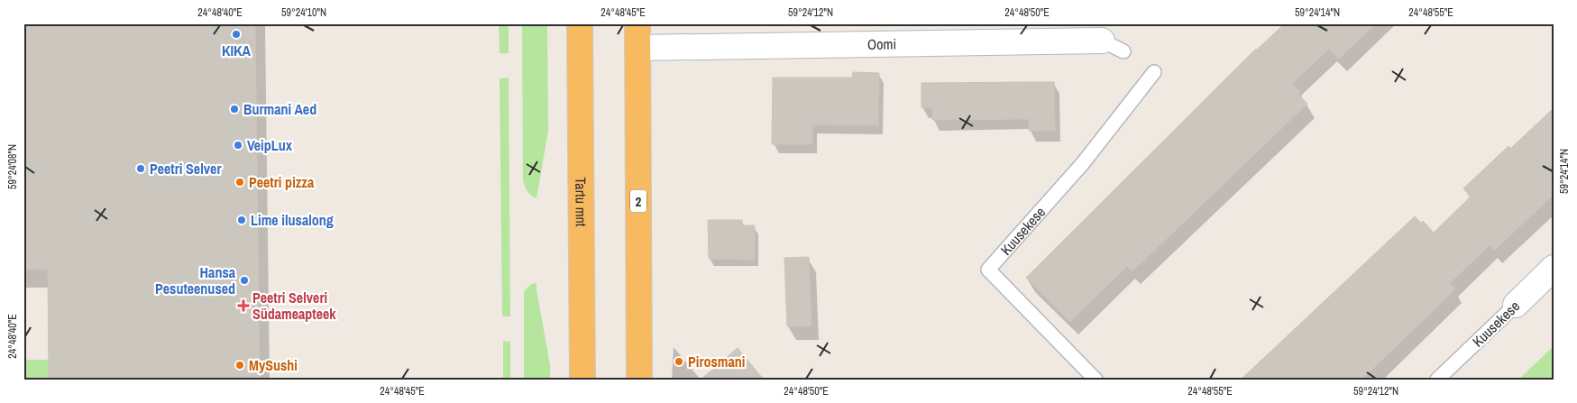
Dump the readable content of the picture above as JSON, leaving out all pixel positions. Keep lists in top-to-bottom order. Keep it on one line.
{"streets":{"highway":["2","Tartu mnt"],"street":["Oomi","Kuusekese"]},"crossings":[["Oomi","2"]],"places":{"other":["KIKA","Burmani Aed","VeipLux","Peetri Selver","Peetri pizza","Lime ilusalong","Hansa Pesuteenused","Pirosmani","MySushi"],"health":["Peetri Selveri Südameapteek"]},"coordinates":["24°48'40\"E","59°24'10\"N","24°48'45\"E","59°24'12\"N","24°48'50\"E","59°24'14\"N","24°48'55\"E","59°24'08\"N"]}
